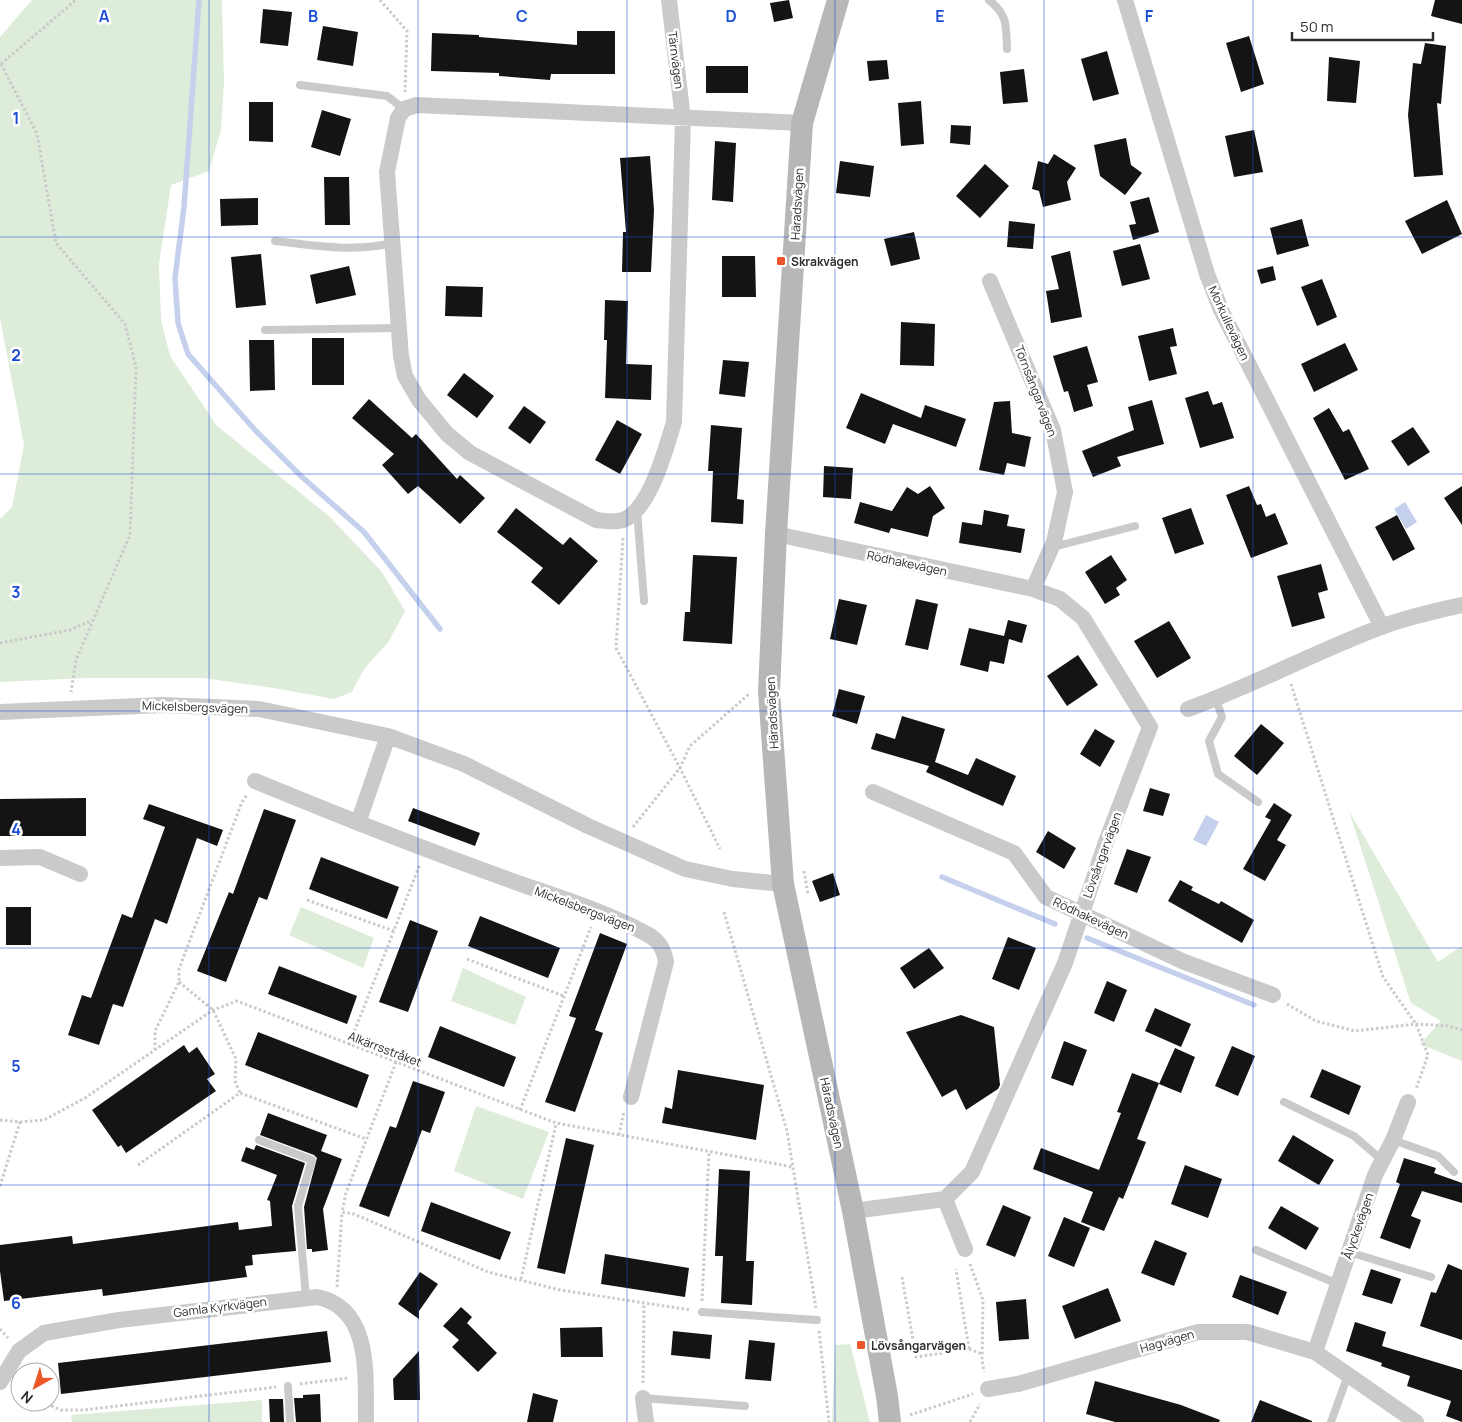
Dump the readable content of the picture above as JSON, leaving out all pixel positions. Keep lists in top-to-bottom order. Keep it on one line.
{"streets":{"street":["Tärnvägen","Häradsvägen","Morkullevägen","Törnsångarvägen","Rödhakevägen","Mickelsbergsvägen","Lövsångarvägen","Ålyckevägen","Gamla Kyrkvägen","Hagvägen"],"path":["Alkärrsstråket"]},"crossings":[["Häradsvägen","Rödhakevägen"],["Häradsvägen","Mickelsbergsvägen"],["Törnsångarvägen","Rödhakevägen"],["Rödhakevägen","Lövsångarvägen"],["Ålyckevägen","Hagvägen"]],"places":{"transit":["Skrakvägen","Lövsångarvägen"]},"scale_bar":"50 m","north":"bottom left","grid":{"columns":["A","B","C","D","E","F"],"rows":["1","2","3","4","5","6"]}}
